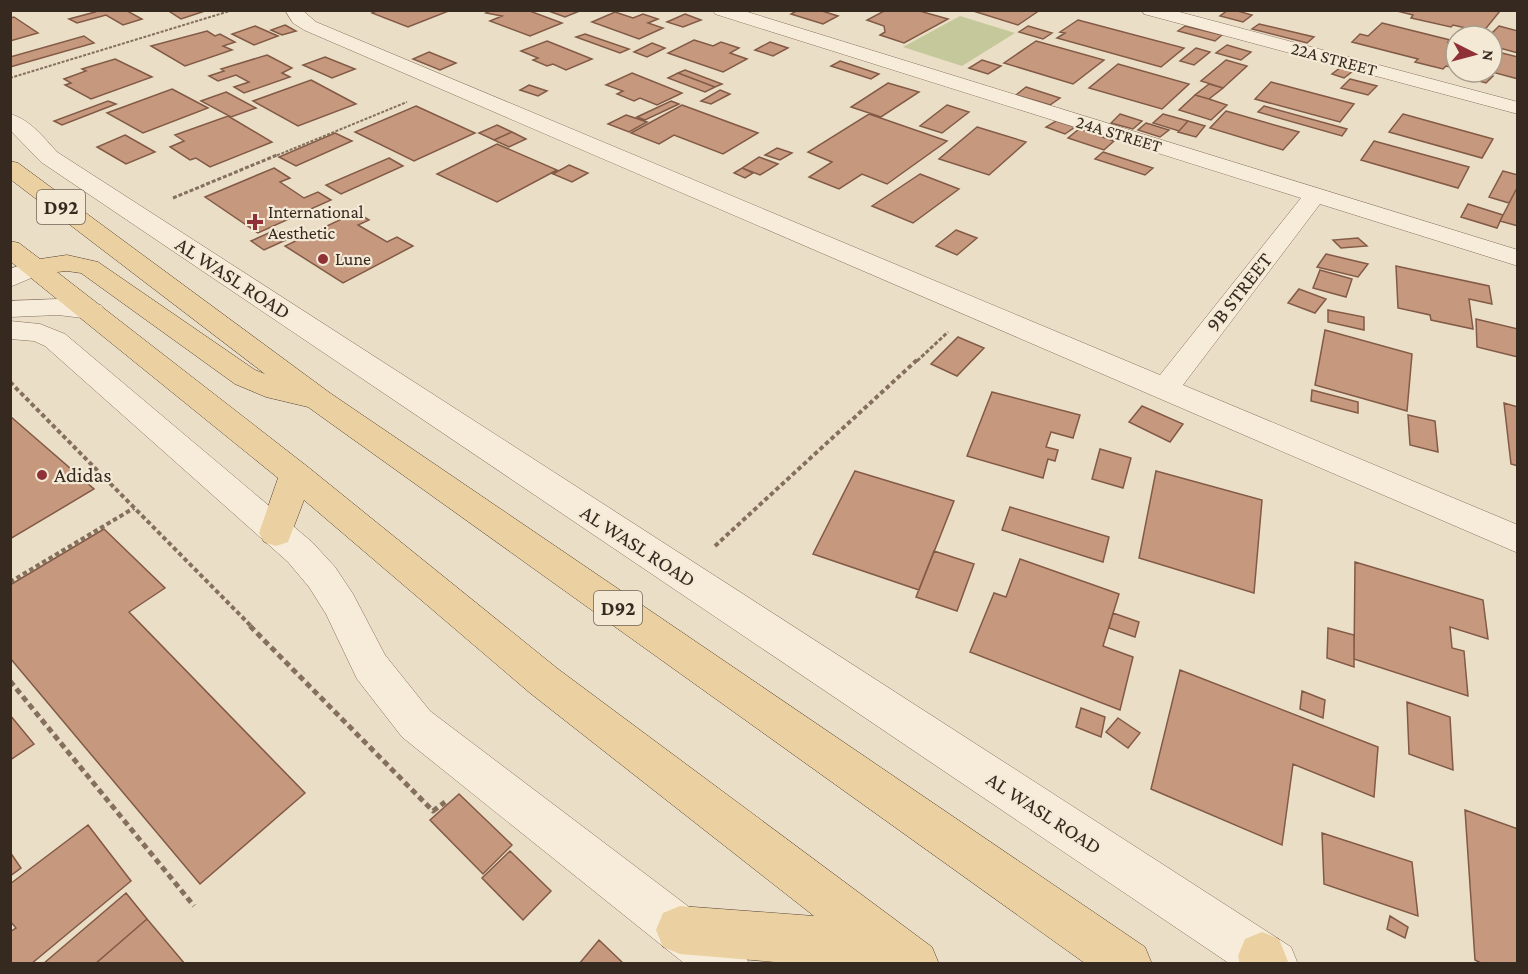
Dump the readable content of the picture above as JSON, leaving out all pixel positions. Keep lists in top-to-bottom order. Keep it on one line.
{"streets":{"main road":["D92","AL WASL ROAD"],"street":["22A STREET","24A STREET","9B STREET"]},"crossings":[["24A STREET","9B STREET"]],"places":{"health":["International Aesthetic"],"other":["Lune","Adidas"]},"north":"right"}
